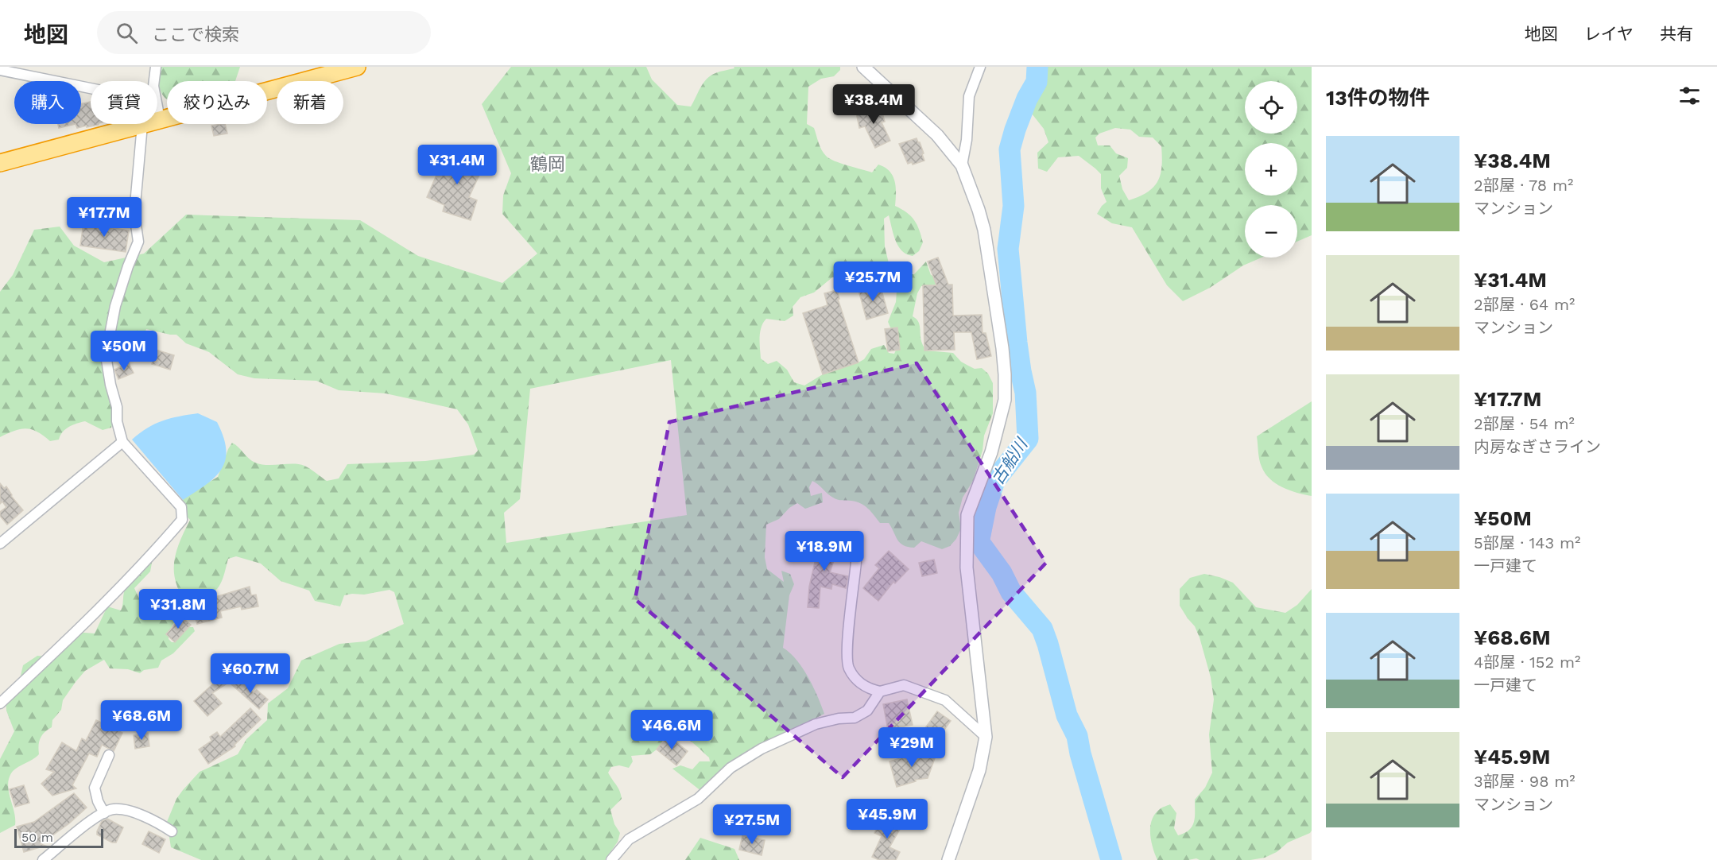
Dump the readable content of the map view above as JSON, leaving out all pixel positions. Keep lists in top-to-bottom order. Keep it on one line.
{"districts":["鶴岡"],"water":["古船川"],"scale_bar":"50 m","page":{"header":"地図","search":"ここで検索","nav":["地図","レイヤ","共有"],"heading":"13件の物件","map_buttons":["+","−"],"chip":["購入","賃貸","絞り込み","新着"],"price":["¥38.4M","¥31.4M","¥17.7M","¥25.7M","¥50M","¥18.9M","¥31.8M","¥60.7M","¥68.6M","¥46.6M","¥29M","¥45.9M","¥27.5M"],"list":[{"name":"¥38.4M","note":"2部屋 · 78 m² · マンション"},{"name":"¥31.4M","note":"2部屋 · 64 m² · マンション"},{"name":"¥17.7M","note":"2部屋 · 54 m² · 内房なぎさライン"},{"name":"¥50M","note":"5部屋 · 143 m² · 一戸建て"},{"name":"¥68.6M","note":"4部屋 · 152 m² · 一戸建て"},{"name":"¥45.9M","note":"3部屋 · 98 m² · マンション"}],"scale":"50 m"}}
